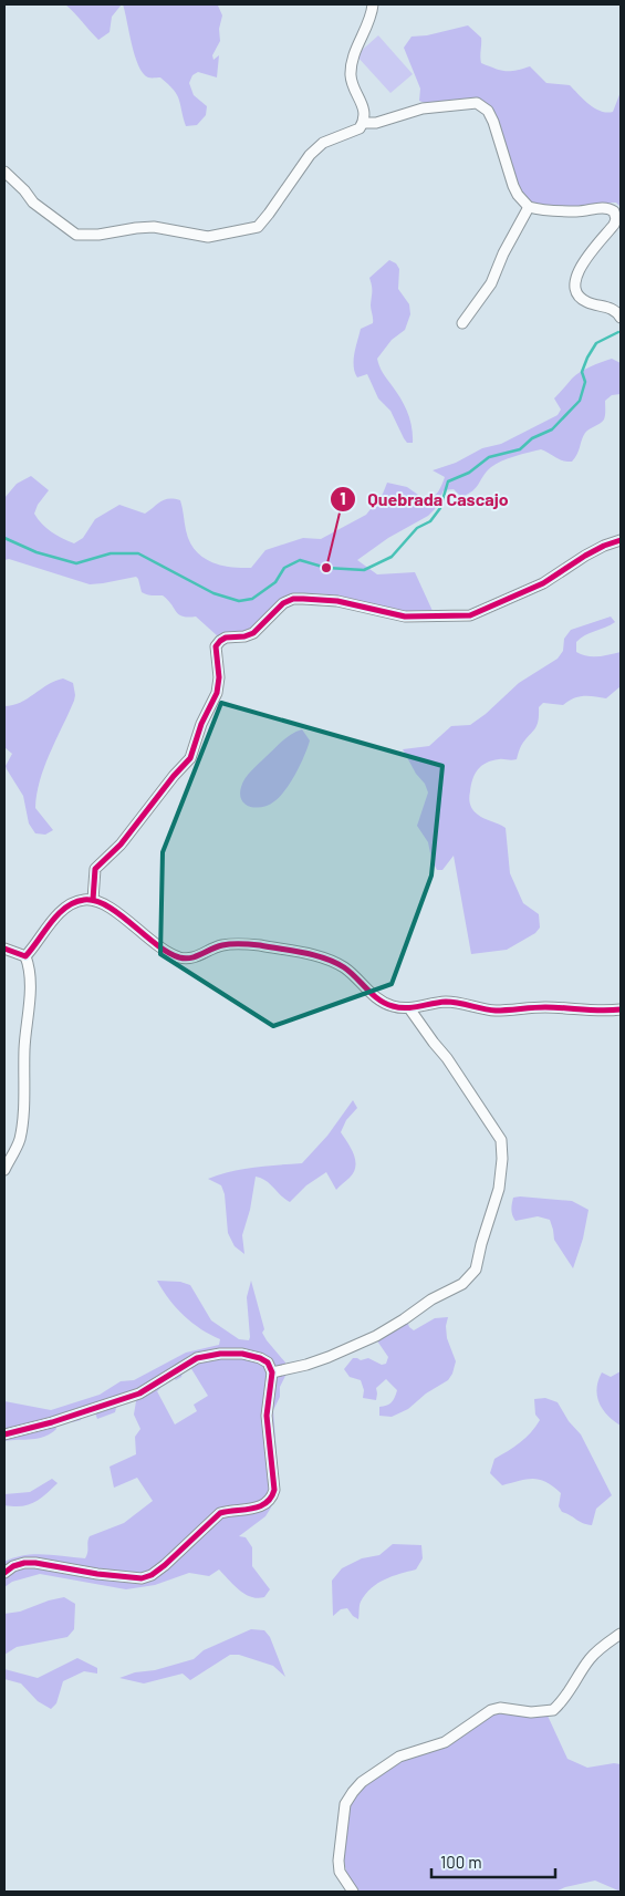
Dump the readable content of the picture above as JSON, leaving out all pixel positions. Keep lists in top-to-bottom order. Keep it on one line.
{"places":["Quebrada Cascajo"],"scale_bar":"100 m"}
